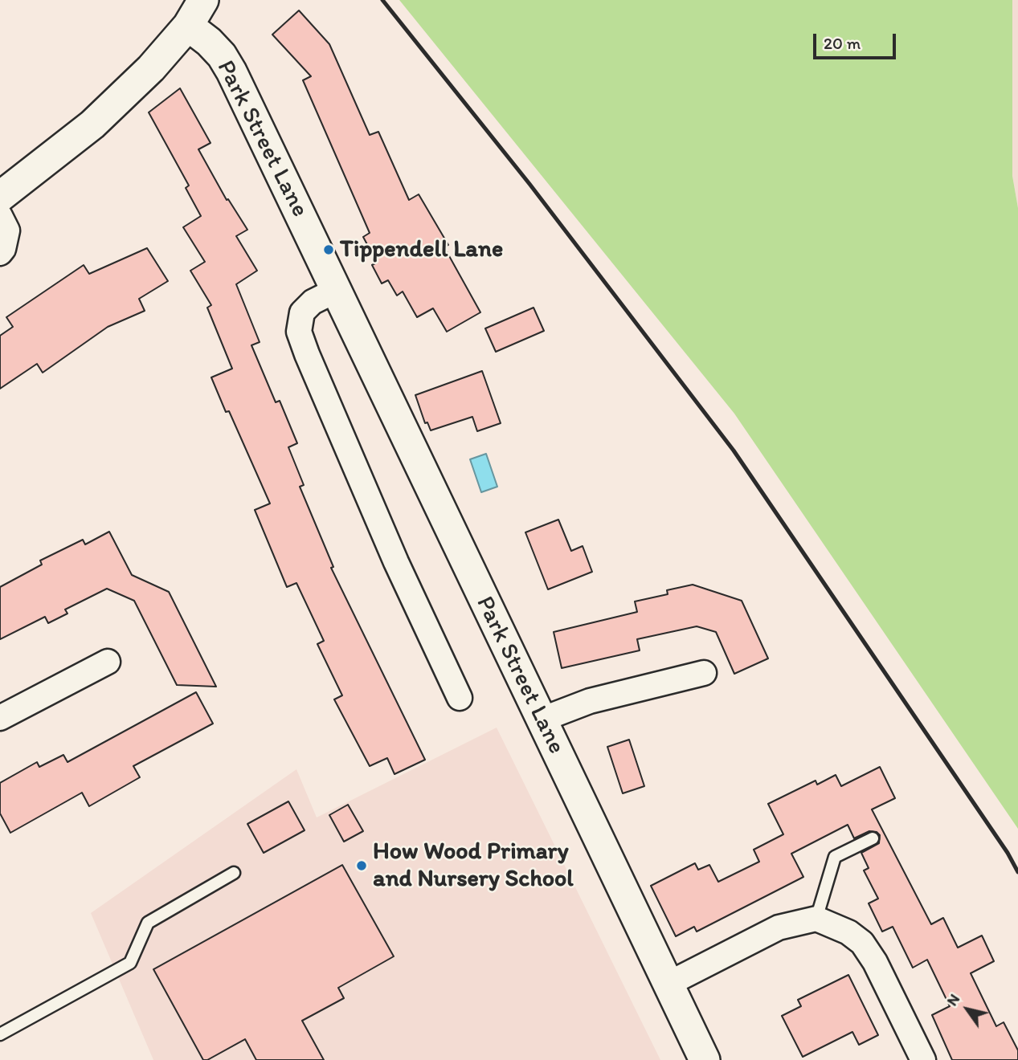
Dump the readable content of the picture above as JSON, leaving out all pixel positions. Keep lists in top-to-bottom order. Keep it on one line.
{"streets":{"street":["Park Street Lane"]},"places":["Tippendell Lane","How Wood Primary and Nursery School"],"scale_bar":"20 m","north":"top left"}
